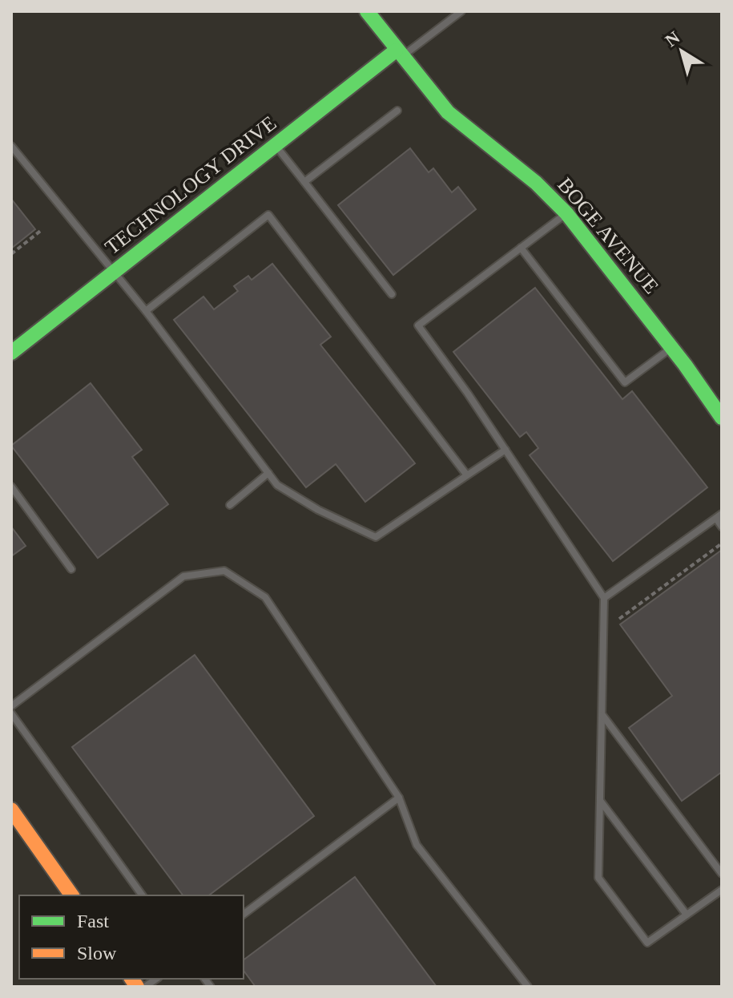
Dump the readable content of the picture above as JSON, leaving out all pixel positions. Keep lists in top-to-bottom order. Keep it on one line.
{"streets":{"street":["TECHNOLOGY DRIVE","BOGE AVENUE"]},"crossings":[["TECHNOLOGY DRIVE","BOGE AVENUE"]],"legend":["Fast","Slow"],"north":"top left"}
